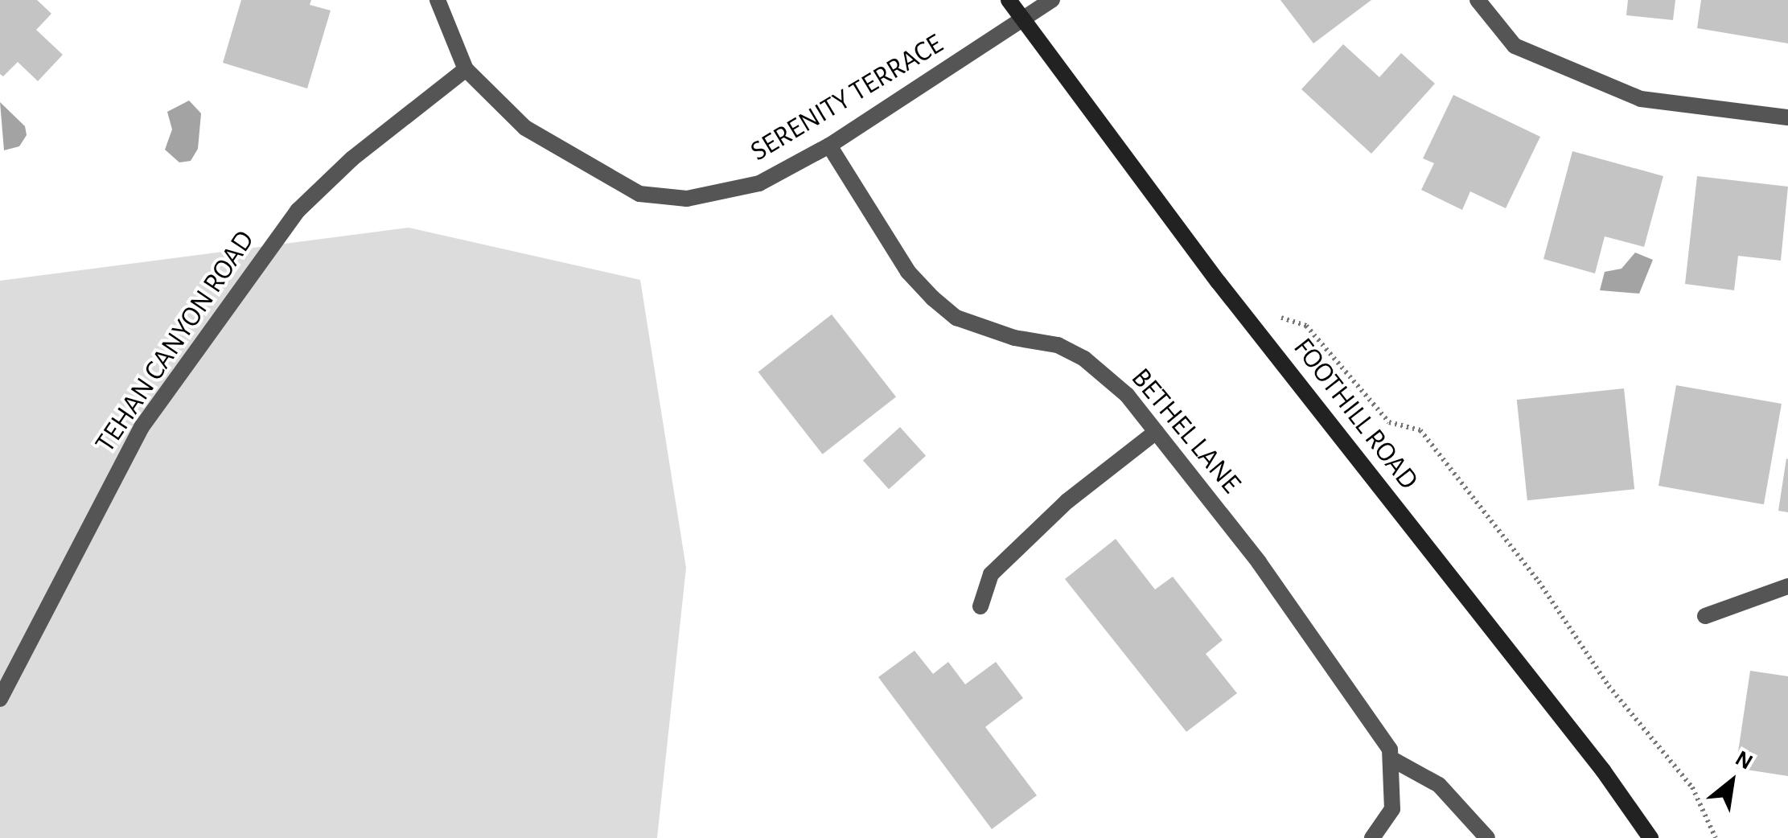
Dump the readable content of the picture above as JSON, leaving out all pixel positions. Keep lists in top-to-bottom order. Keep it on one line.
{"streets":{"main road":["FOOTHILL ROAD"],"street":["SERENITY TERRACE","TEHAN CANYON ROAD","BETHEL LANE"]},"crossings":[["SERENITY TERRACE","TEHAN CANYON ROAD"],["SERENITY TERRACE","FOOTHILL ROAD"],["SERENITY TERRACE","BETHEL LANE"]],"north":"top right"}
